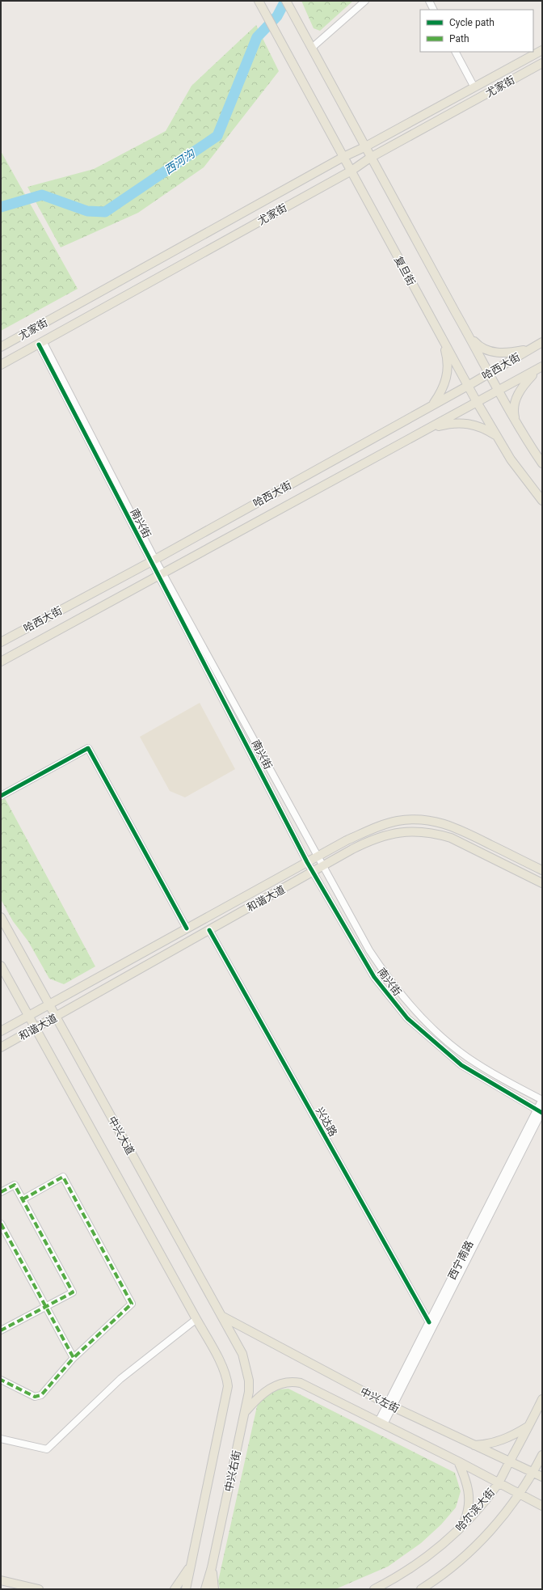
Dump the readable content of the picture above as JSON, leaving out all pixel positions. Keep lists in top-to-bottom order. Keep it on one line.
{"streets":{"main road":["尤家街","复旦街","哈西大街","和谐大道","中兴大道","中兴左街","中兴右街","哈尔滨大街"],"street":["南兴街","兴达路","西宁南路"]},"crossings":[["尤家街","复旦街"],["尤家街","南兴街"],["复旦街","哈西大街"],["哈西大街","南兴街"],["南兴街","和谐大道"],["南兴街","西宁南路"],["和谐大道","兴达路"],["和谐大道","中兴大道"],["兴达路","西宁南路"],["中兴大道","中兴左街"],["中兴大道","中兴右街"],["西宁南路","中兴左街"],["中兴左街","中兴右街"],["中兴左街","哈尔滨大街"]],"water":["西河沟"],"legend":["Cycle path","Path"]}
